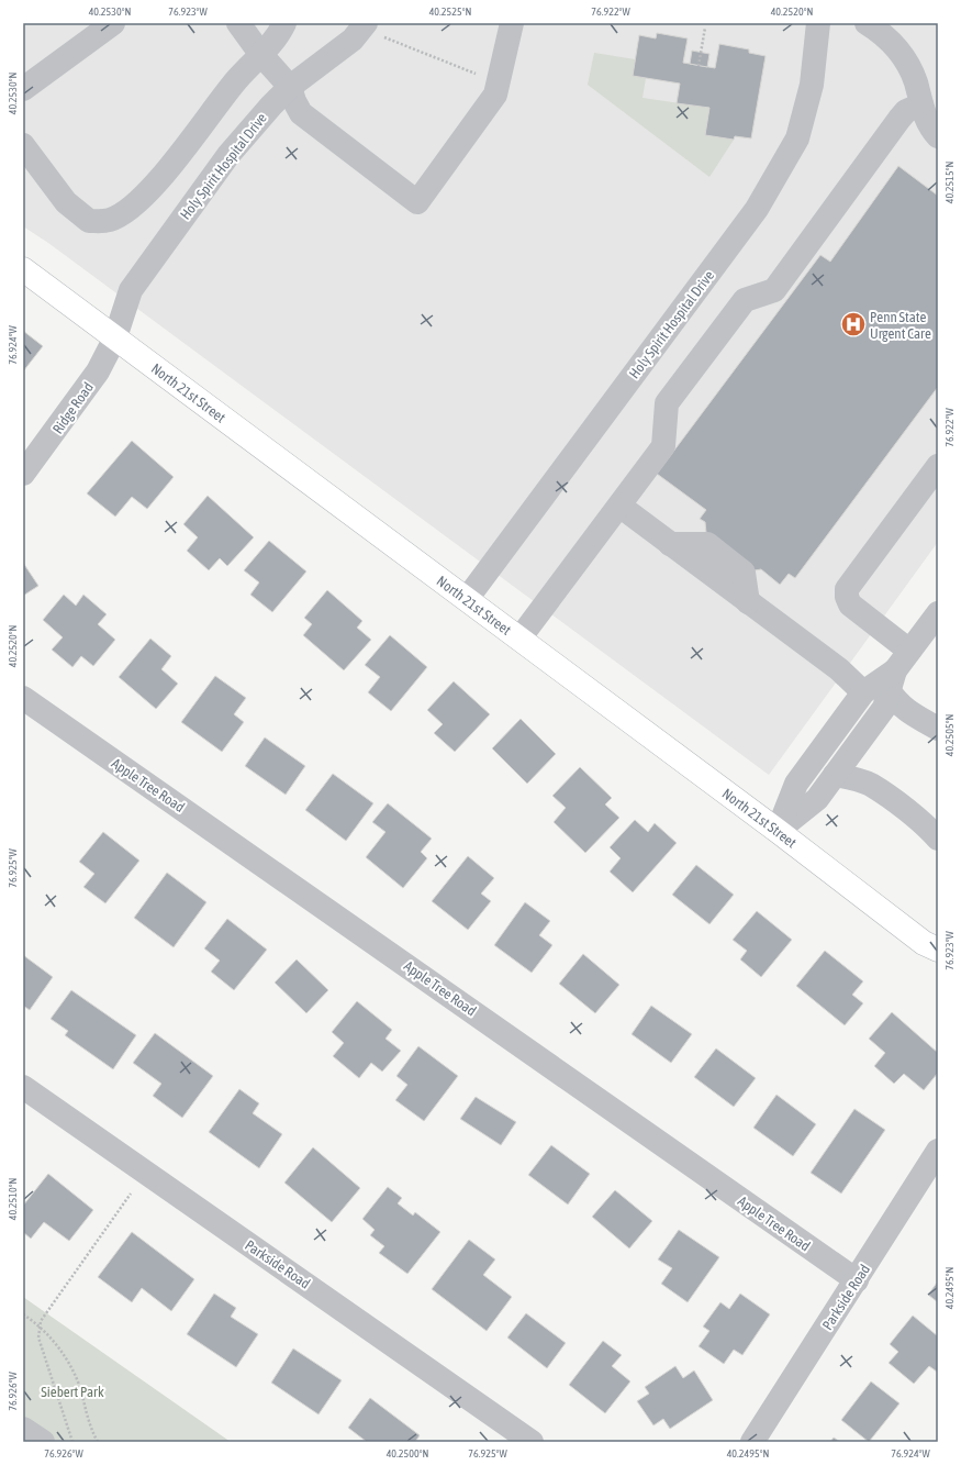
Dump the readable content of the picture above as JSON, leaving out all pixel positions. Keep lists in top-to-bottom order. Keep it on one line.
{"streets":{"main road":["North 21st Street"],"street":["Holy Spirit Hospital Drive","Ridge Road","Apple Tree Road","Parkside Road"]},"crossings":[["Holy Spirit Hospital Drive","North 21st Street"],["Holy Spirit Hospital Drive","Ridge Road"],["North 21st Street","Ridge Road"],["Apple Tree Road","Parkside Road"]],"parks":["Siebert Park"],"places":{"hospital":["Penn State Urgent Care"]},"coordinates":["40.2530°N","76.923°W","40.2525°N","76.922°W","40.2520°N","40.2515°N","76.924°W","40.2505°N","76.925°W","40.2510°N","40.2495°N","76.926°W","40.2500°N"]}
